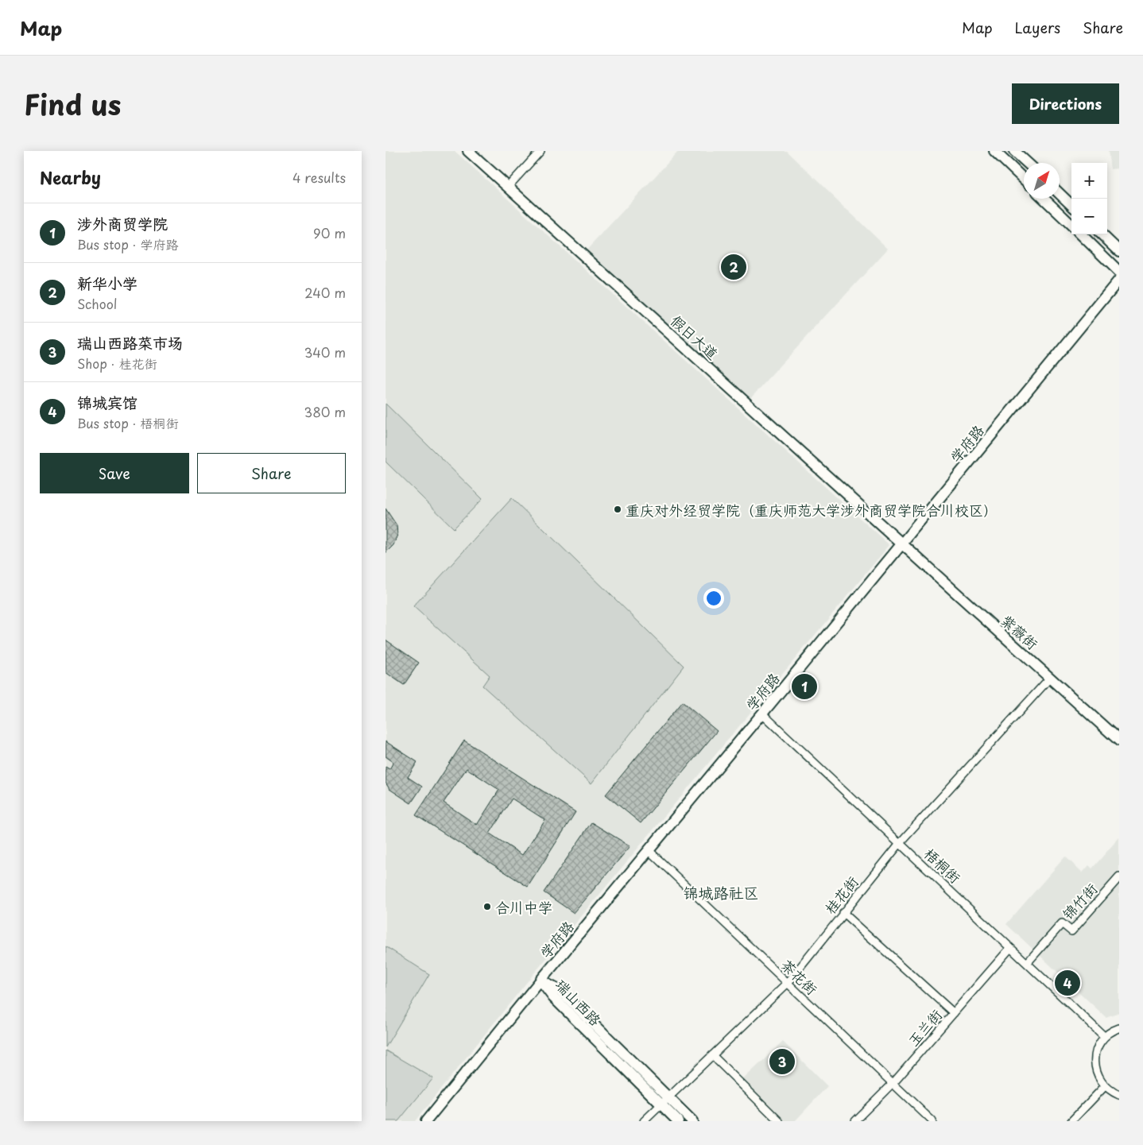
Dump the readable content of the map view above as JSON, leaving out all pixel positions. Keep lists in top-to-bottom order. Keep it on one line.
{"streets":{"main road":["假日大道","学府路","紫薇街","瑞山西路"],"street":["梧桐街","桂花街","锦竹街","茶花街","玉兰街"]},"crossings":[["假日大道","学府路"],["假日大道","紫薇街"],["学府路","紫薇街"],["学府路","梧桐街"],["学府路","茶花街"],["学府路","瑞山西路"],["紫薇街","桂花街"],["梧桐街","桂花街"],["梧桐街","锦竹街"],["梧桐街","玉兰街"],["桂花街","茶花街"],["桂花街","瑞山西路"],["茶花街","玉兰街"]],"districts":["锦城路社区"],"places":["重庆对外经贸学院（重庆师范大学涉外商贸学院合川校区）","合川中学"],"north":"top right","page":{"header":"Map","nav":["Map","Layers","Share"],"title":"Find us","buttons":["Directions",["Save","Share"]],"heading":["Nearby","4 results"],"map_buttons":["+","−"],"list":[{"mark":"1","name":"涉外商贸学院","note":"Bus stop · 学府路","value":"90 m"},{"mark":"2","name":"新华小学","note":"School","value":"240 m"},{"mark":"3","name":"瑞山西路菜市场","note":"Shop · 桂花街","value":"340 m"},{"mark":"4","name":"锦城宾馆","note":"Bus stop · 梧桐街","value":"380 m"}],"pins":["2","1","4","3"]}}
